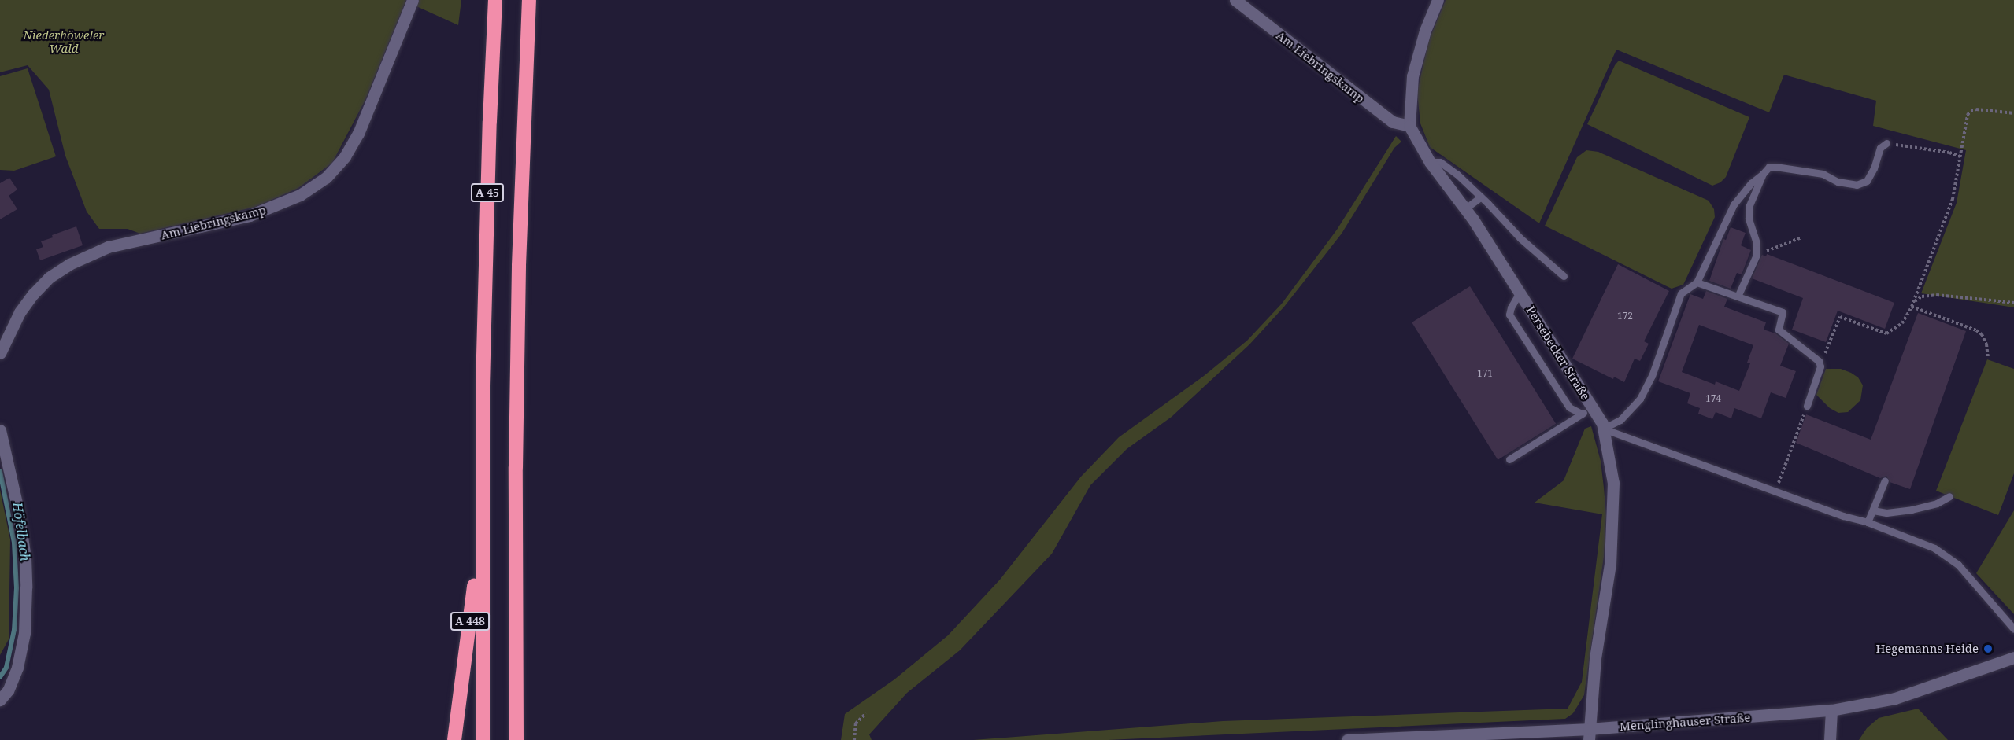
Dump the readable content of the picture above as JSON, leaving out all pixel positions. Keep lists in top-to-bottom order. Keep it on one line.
{"streets":{"highway":["A 45","A 448"],"street":["Am Liebringskamp","Persebecker Straße","Menglinghauser Straße"]},"crossings":[["Am Liebringskamp","Persebecker Straße"],["A 45","A 448"],["Persebecker Straße","Menglinghauser Straße"]],"water":["Höfelbach"],"parks":["Niederhöweler Wald"],"places":["Hegemanns Heide"],"house_numbers":["172","171","174"]}
